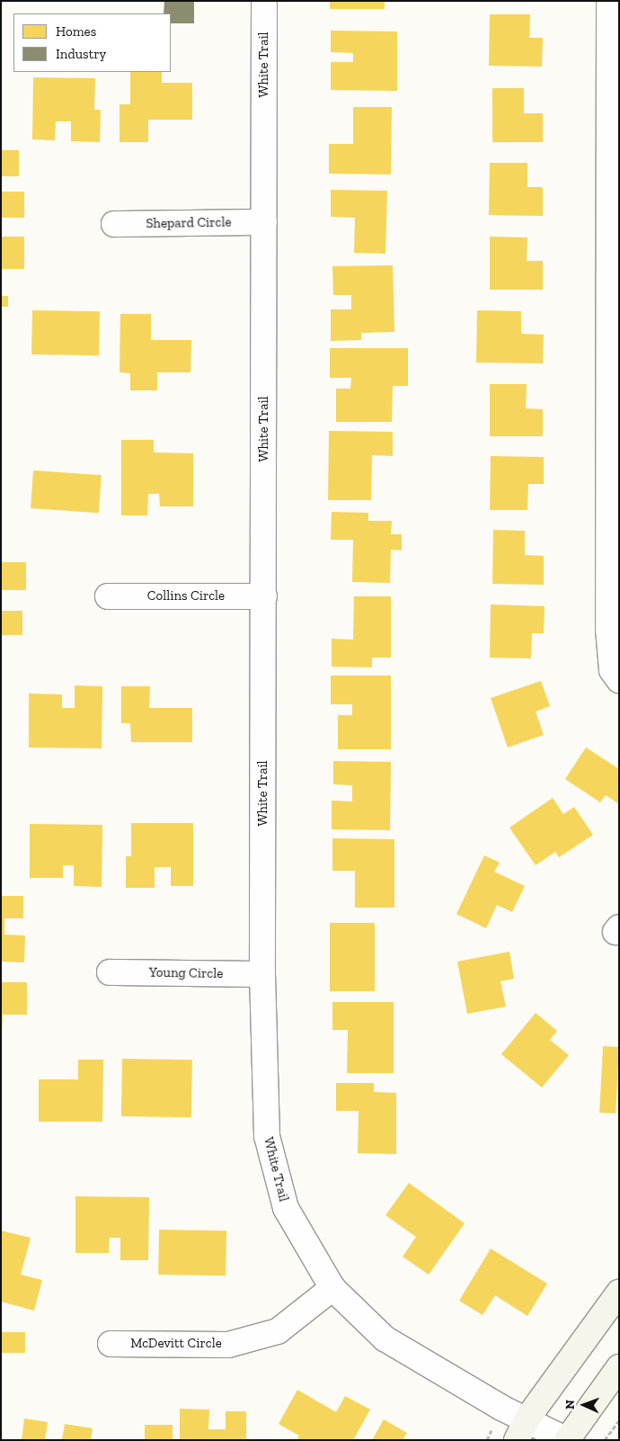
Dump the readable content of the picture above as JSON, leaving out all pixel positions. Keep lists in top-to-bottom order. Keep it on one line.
{"streets":{"street":["White Trail","Shepard Circle","Collins Circle","Young Circle","McDevitt Circle"]},"crossings":[["White Trail","Shepard Circle"],["White Trail","Collins Circle"],["White Trail","Young Circle"],["White Trail","McDevitt Circle"]],"legend":["Homes","Industry"],"north":"left"}
